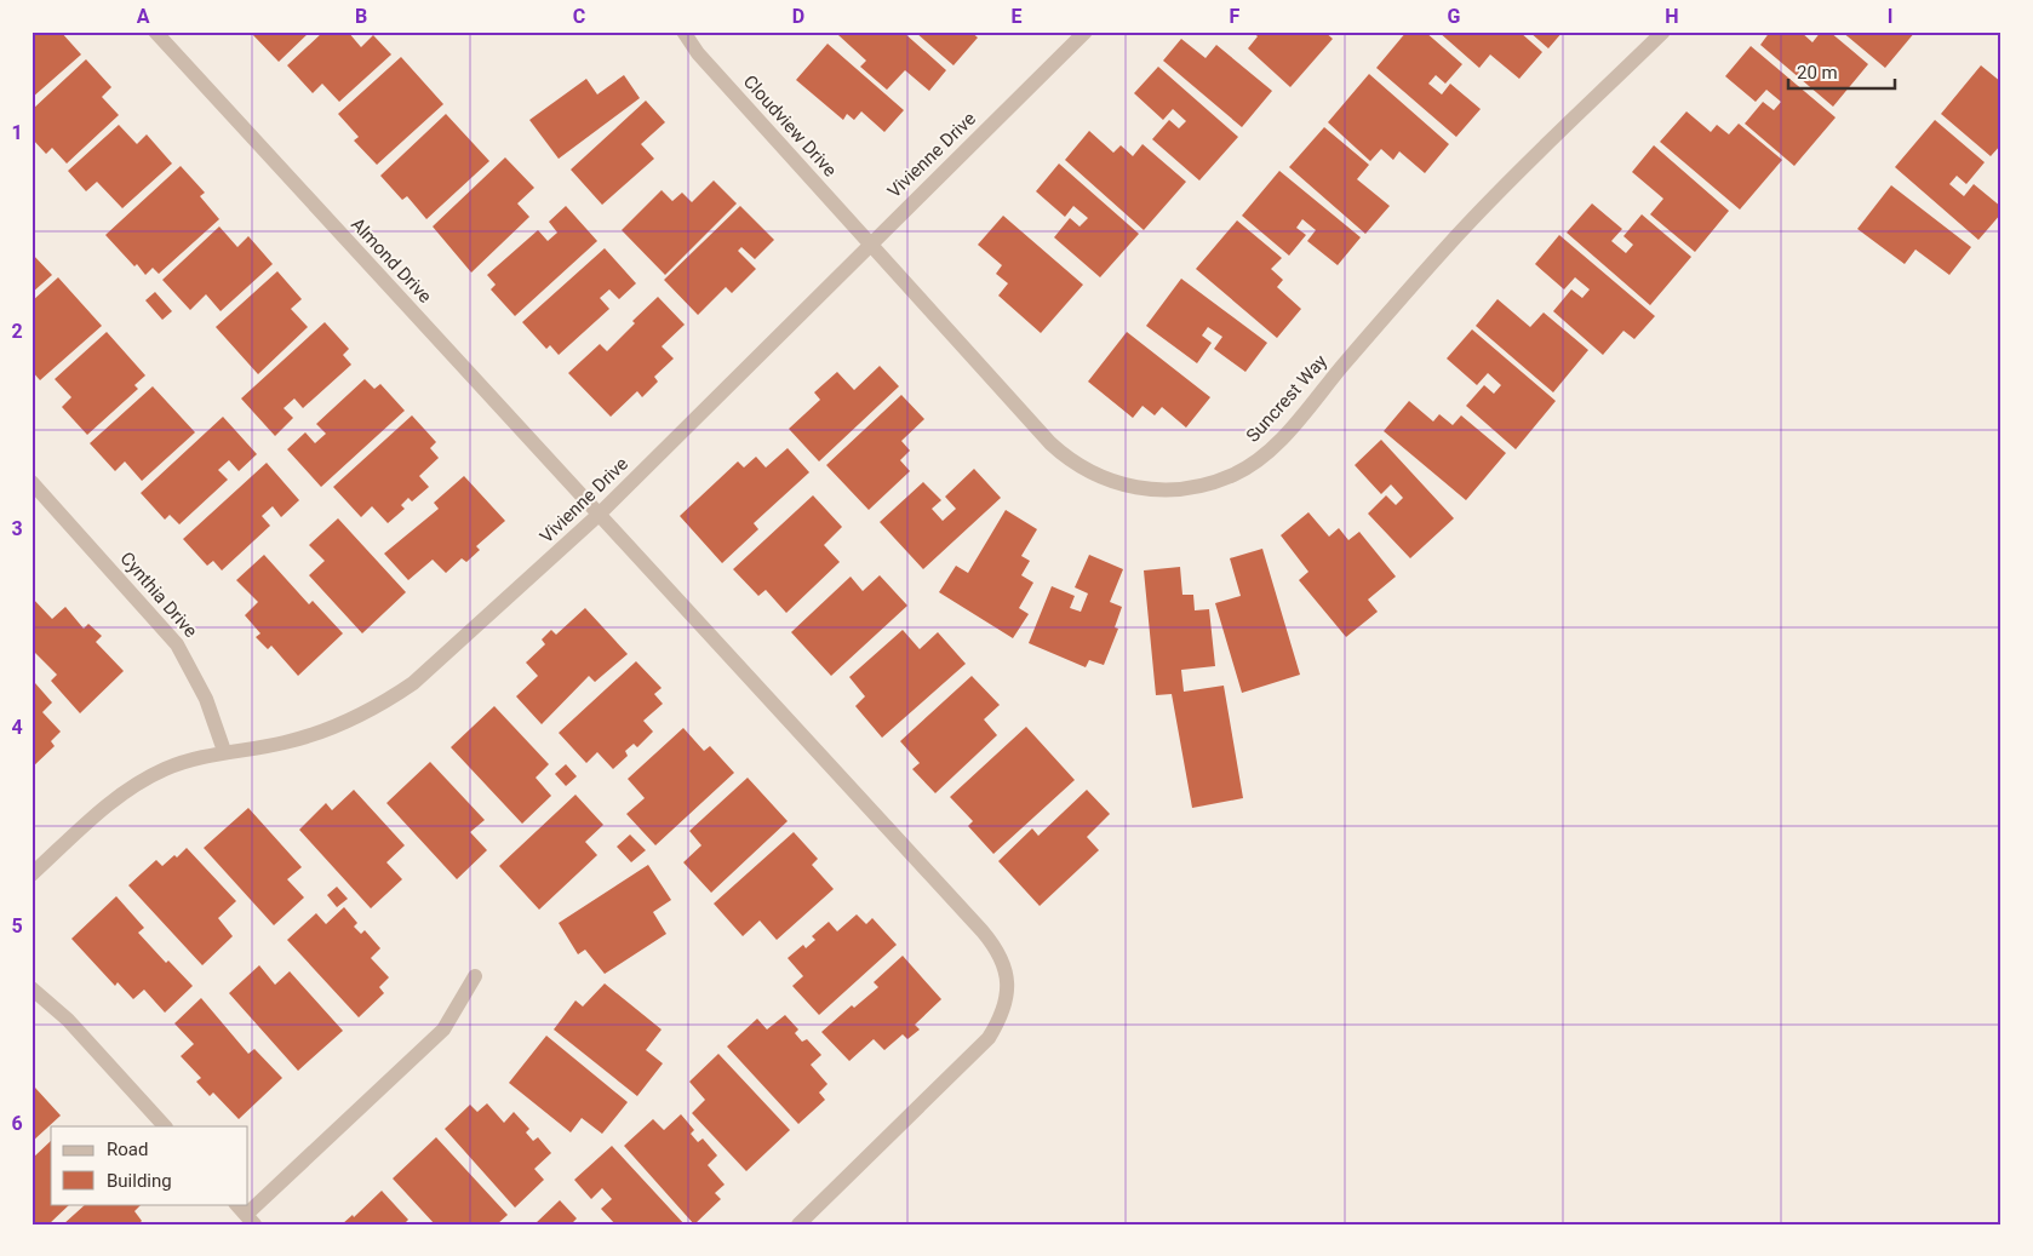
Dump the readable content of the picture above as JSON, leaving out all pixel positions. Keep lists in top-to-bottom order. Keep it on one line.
{"streets":{"street":["Cloudview Drive","Vivienne Drive","Almond Drive","Suncrest Way","Cynthia Drive"]},"crossings":[["Cloudview Drive","Vivienne Drive"],["Cloudview Drive","Suncrest Way"],["Vivienne Drive","Almond Drive"],["Vivienne Drive","Suncrest Way"],["Vivienne Drive","Cynthia Drive"]],"legend":["Road","Building"],"scale_bar":"20 m","grid":{"columns":["A","B","C","D","E","F","G","H","I"],"rows":["1","2","3","4","5","6"]}}
